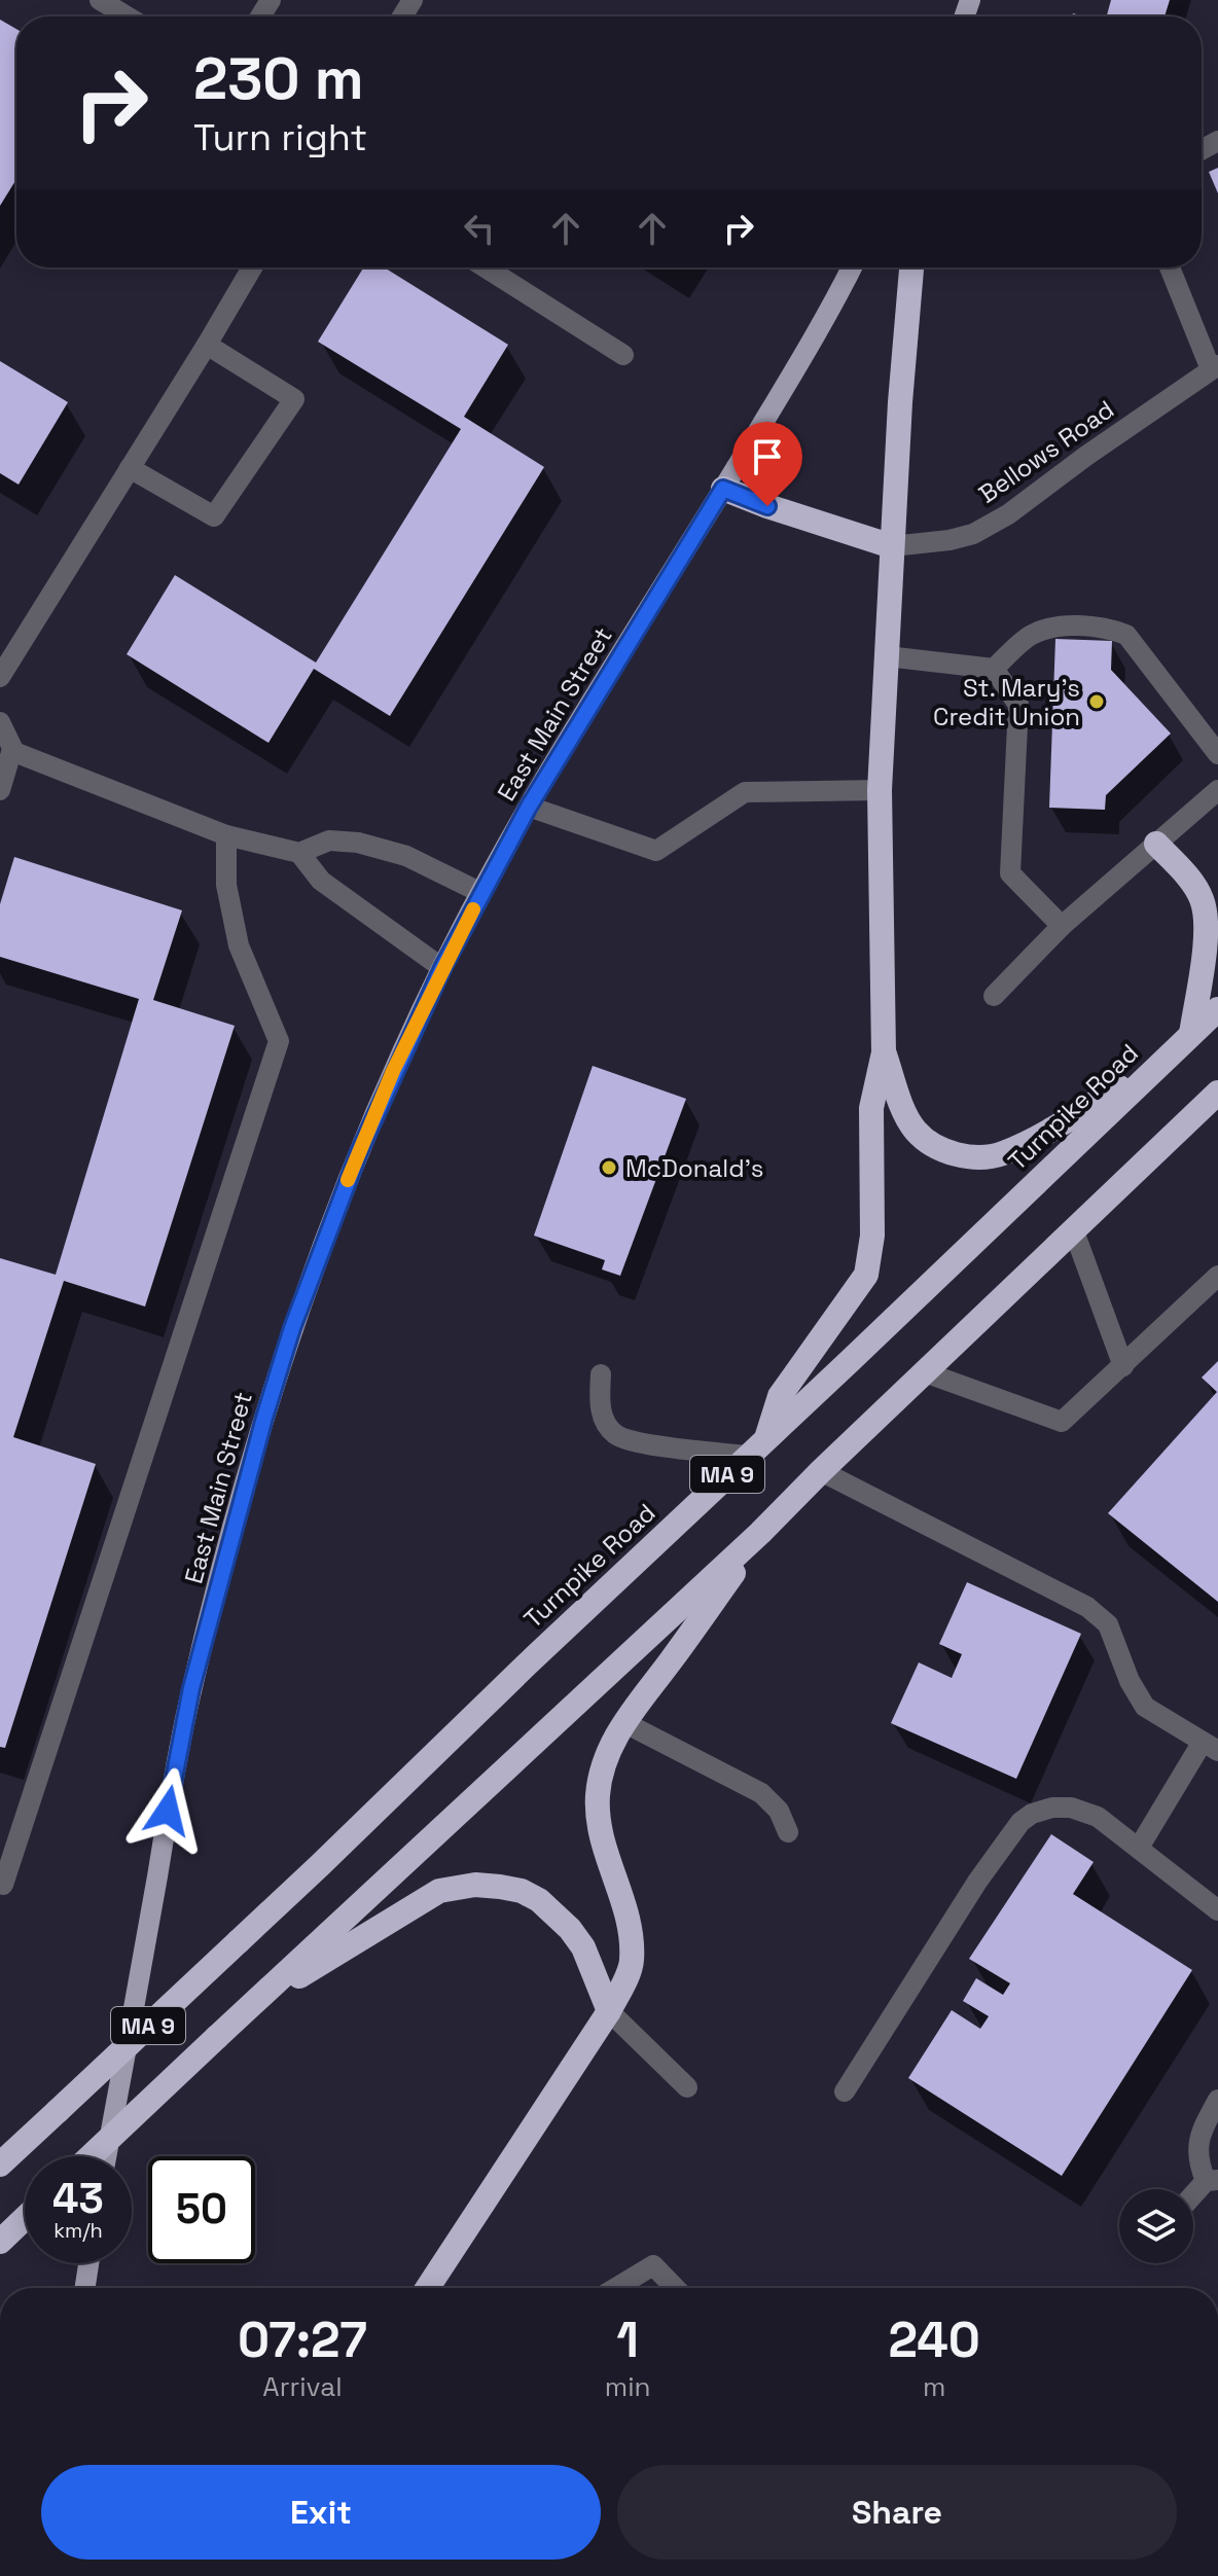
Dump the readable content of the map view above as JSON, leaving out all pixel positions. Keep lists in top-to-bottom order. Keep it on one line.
{"streets":{"highway":["Turnpike Road","MA 9"],"main road":["East Main Street"],"lane":["Bellows Road"]},"places":["St. Mary's Credit Union","McDonald's"],"page":{"turn":["230 m","Turn right"],"speed":"43 km/h","limit":"50","eta":["07:27","Arrival","1","min","240","m"],"buttons":["Exit","Share"]}}
